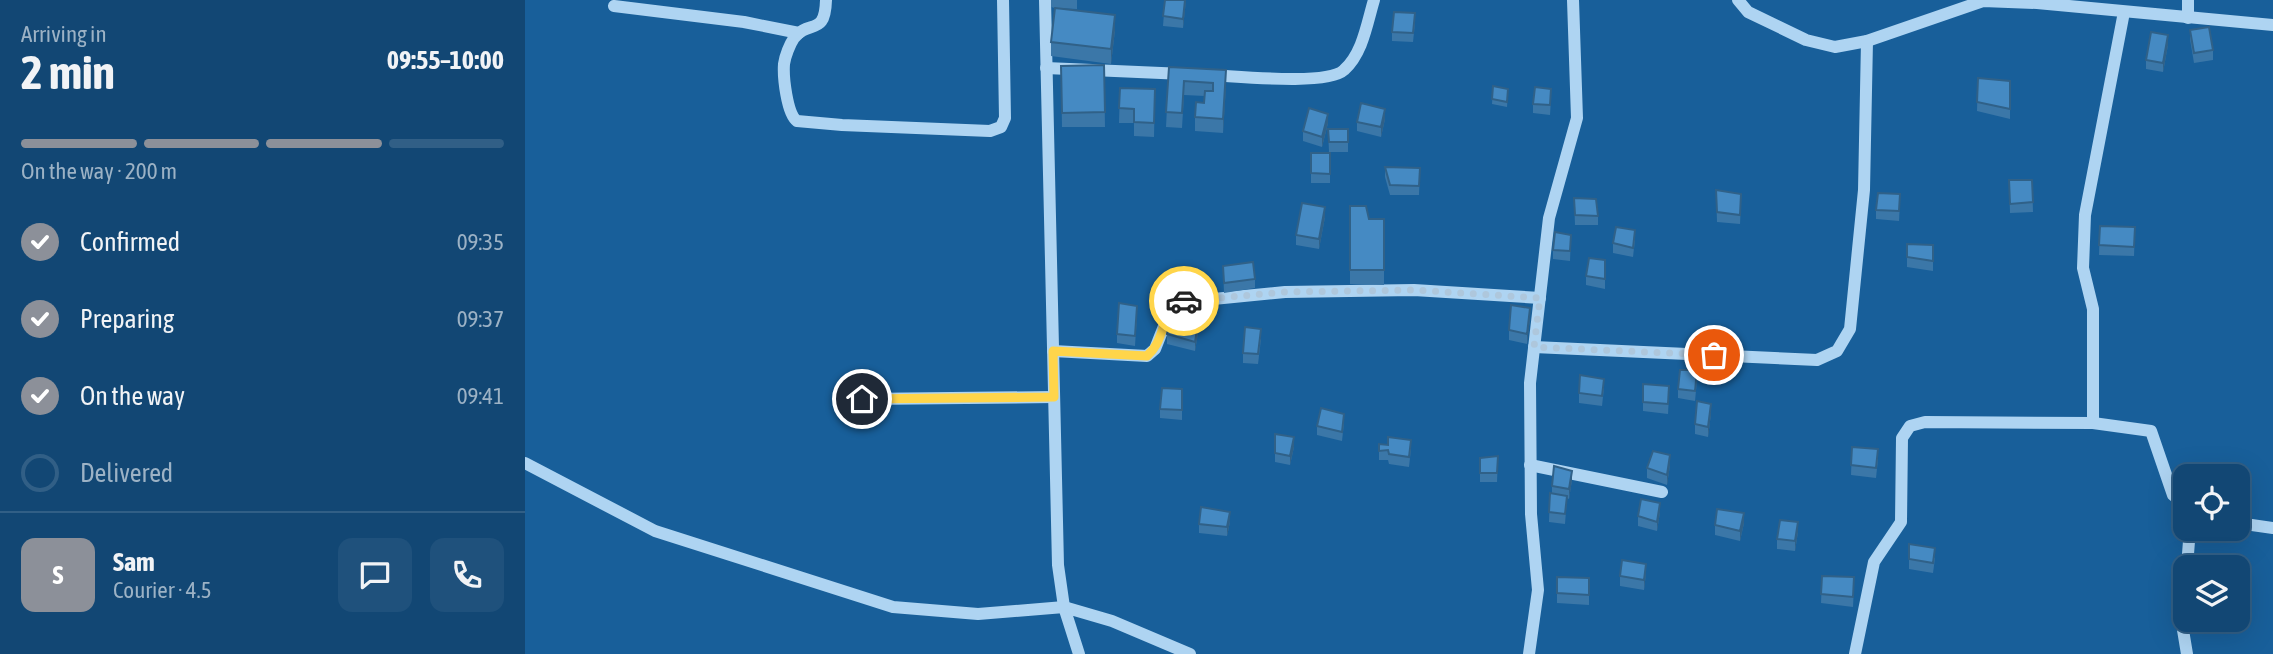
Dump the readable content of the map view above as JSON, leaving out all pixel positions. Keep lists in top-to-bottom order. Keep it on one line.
{"page":{"heading":["2 min","Arriving in","09:55–10:00"],"panel":["Sam","Courier · 4.5"],"bar":"On the way · 200 m","list":[["Confirmed","09:35"],["Preparing","09:37"],["On the way","09:41"],"Delivered"],"round":"S"}}
